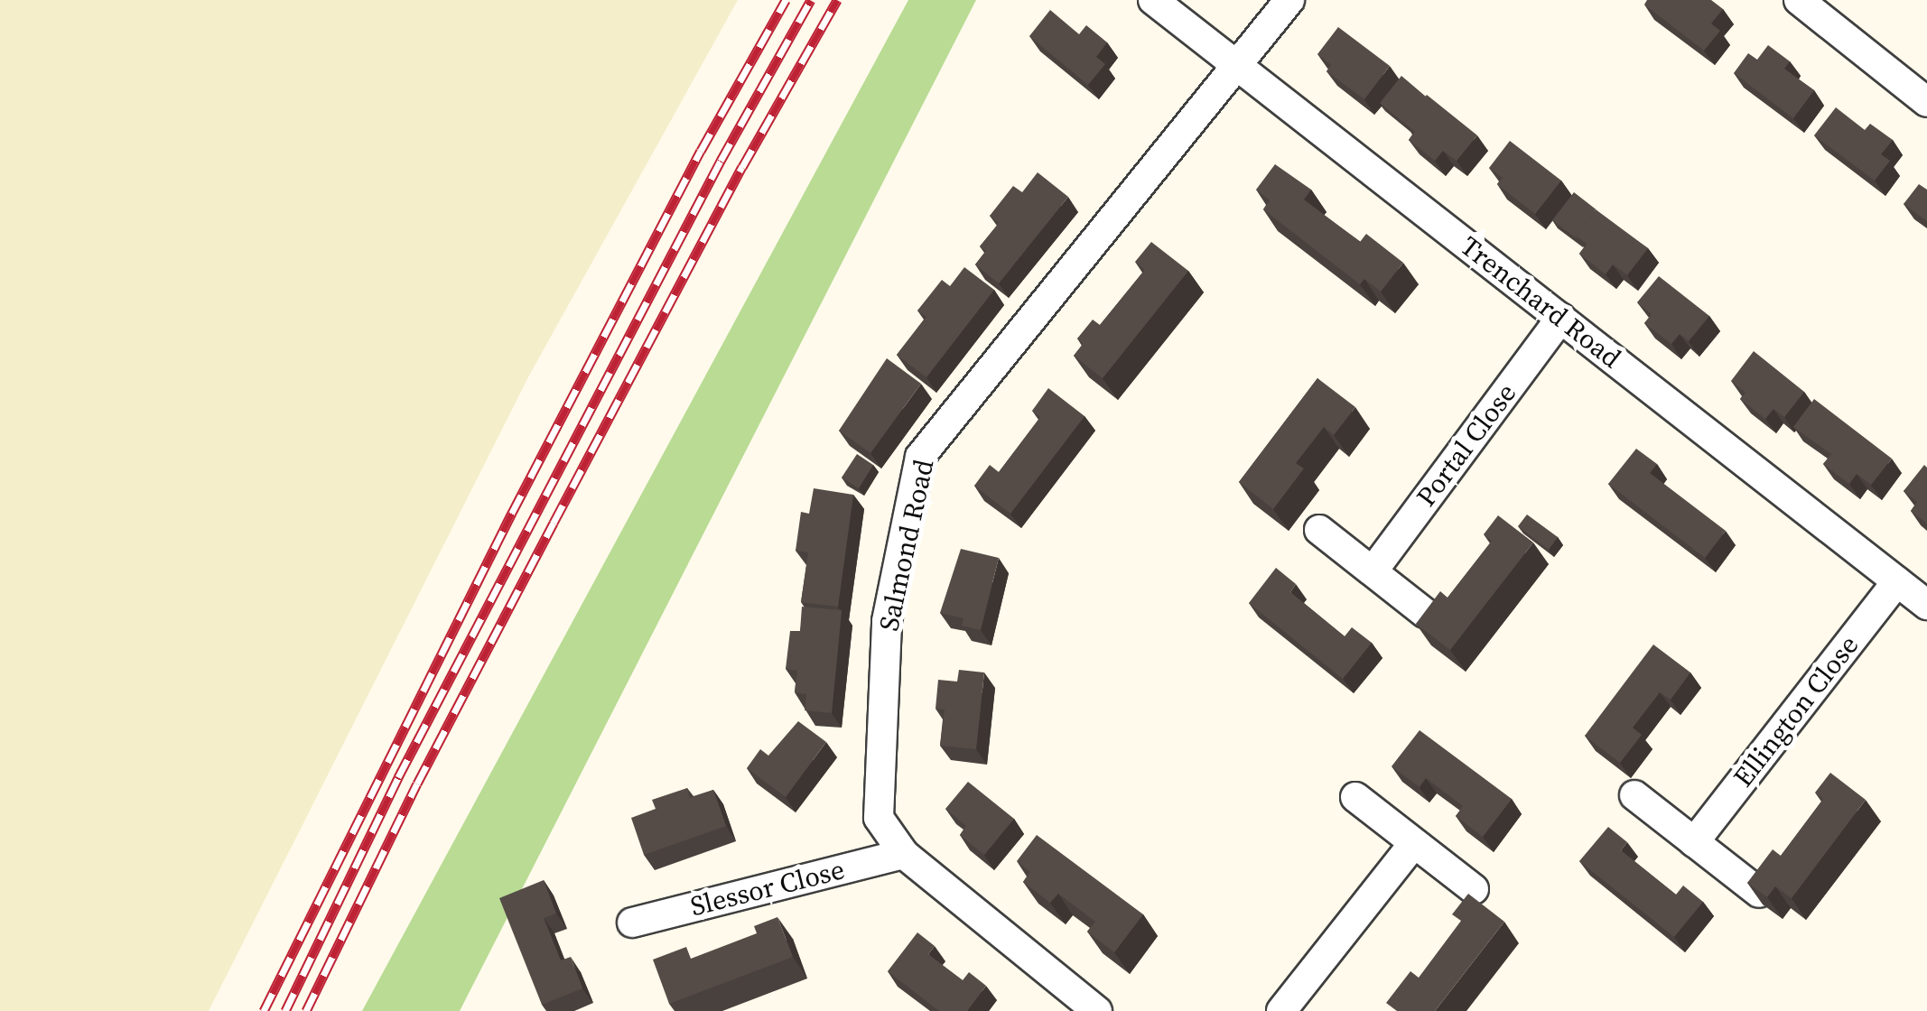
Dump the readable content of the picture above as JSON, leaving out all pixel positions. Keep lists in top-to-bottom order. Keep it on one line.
{"streets":{"street":["Trenchard Road","Portal Close","Salmond Road","Ellington Close","Slessor Close"]},"crossings":[["Trenchard Road","Portal Close"],["Trenchard Road","Salmond Road"],["Trenchard Road","Ellington Close"],["Salmond Road","Slessor Close"]]}
